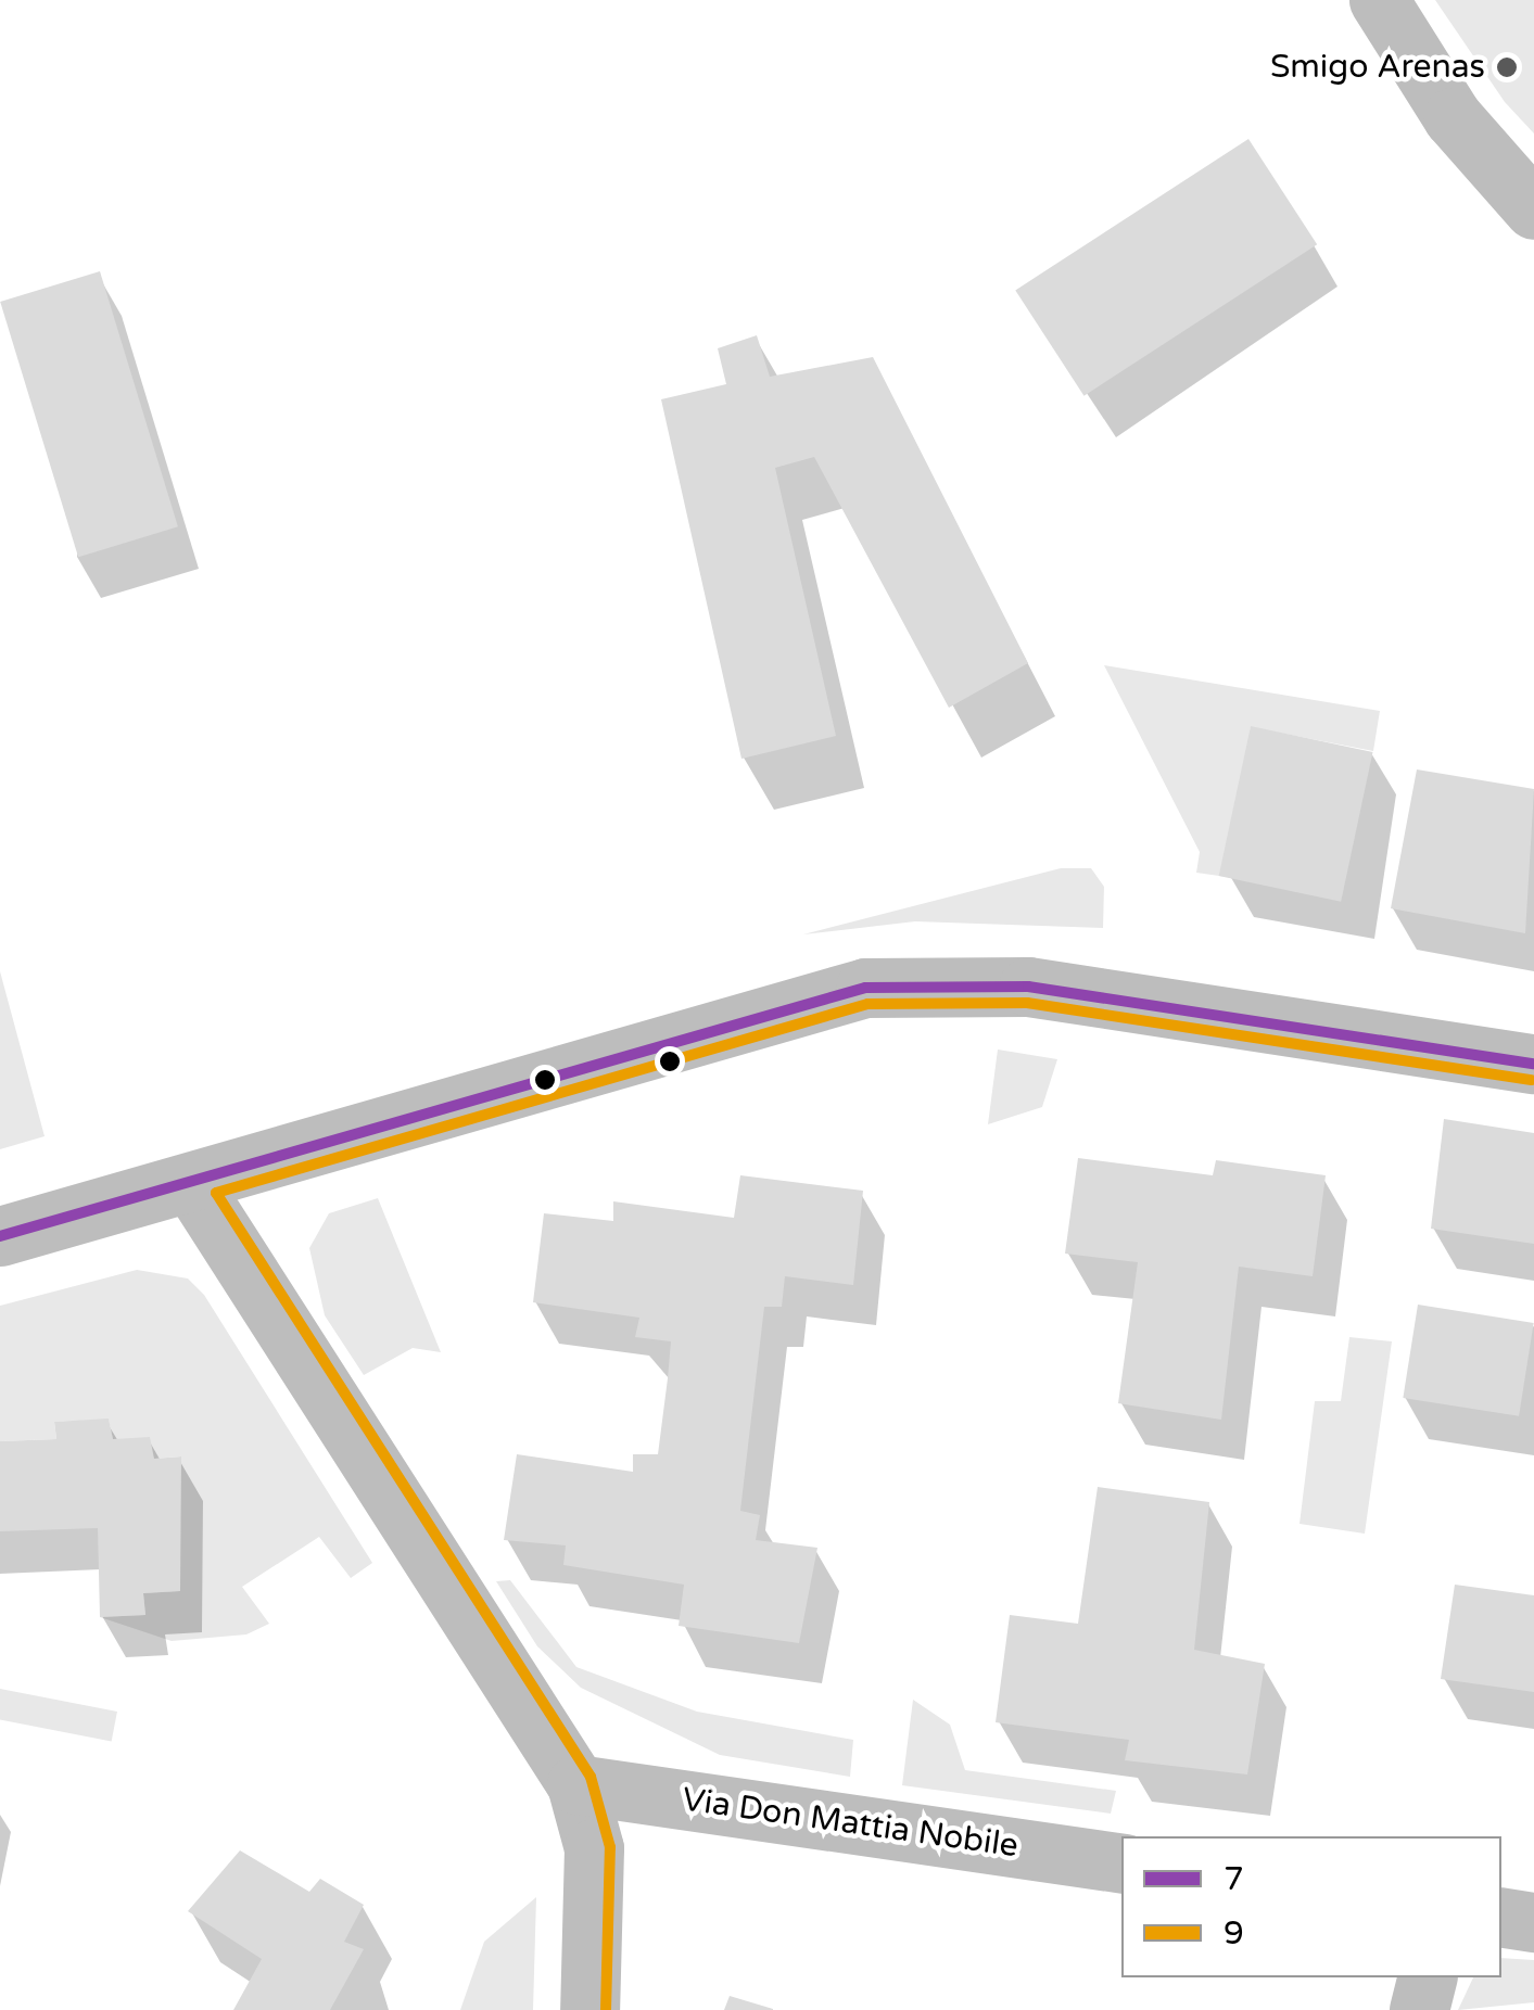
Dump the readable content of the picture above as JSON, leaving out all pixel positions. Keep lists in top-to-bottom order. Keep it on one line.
{"streets":{"street":["Via Don Mattia Nobile"]},"places":["Smigo Arenas"],"lines":["transit line 7","transit line 9"],"legend":["7","9"]}
